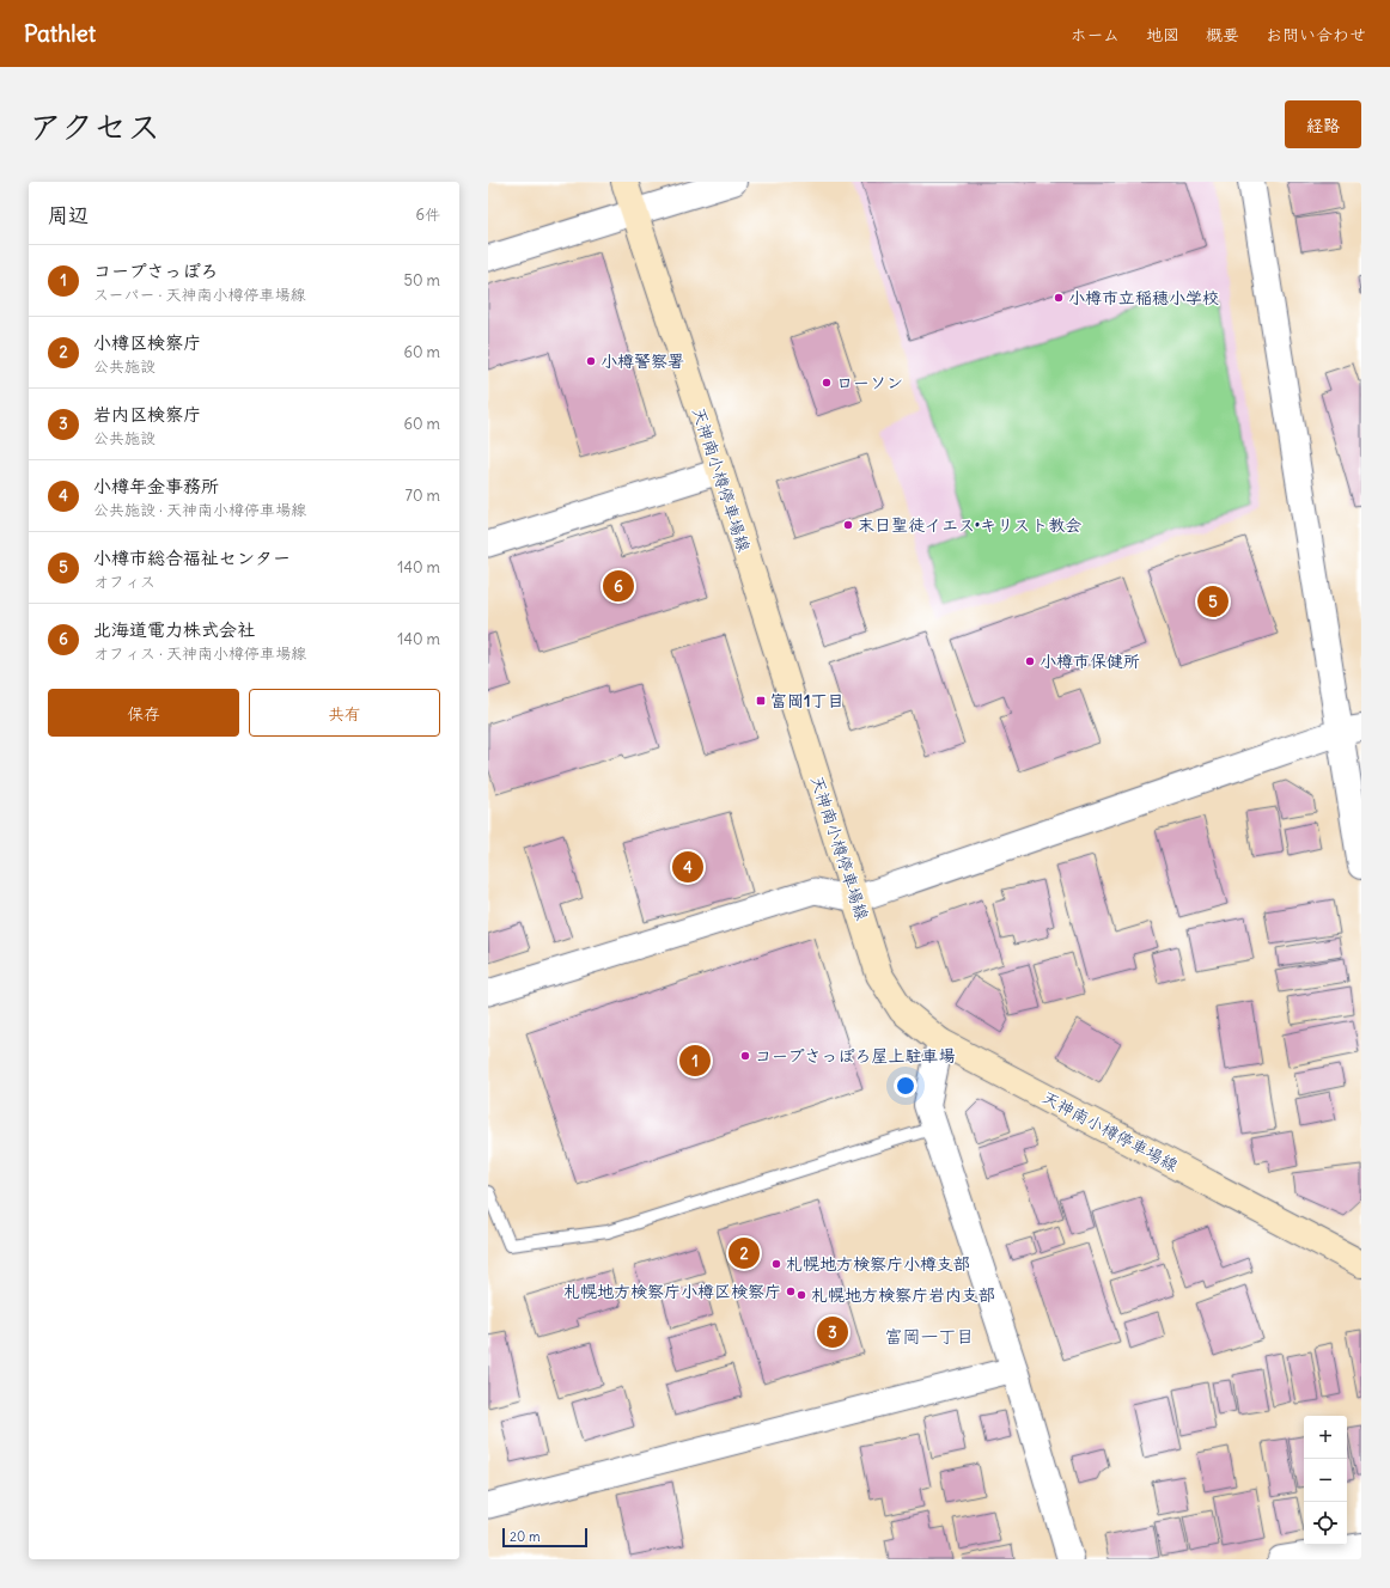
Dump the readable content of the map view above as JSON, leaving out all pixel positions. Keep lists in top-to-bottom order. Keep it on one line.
{"streets":{"main road":["天神南小樽停車場線"]},"districts":["富岡一丁目"],"places":{"other":["小樽市立稲穂小学校","小樽警察署","ローソン","末日聖徒イエス•キリスト教会","小樽市保健所","コープさっぽろ屋上駐車場","札幌地方検察庁小樽支部","札幌地方検察庁小樽区検察庁","札幌地方検察庁岩内支部"],"transit":["富岡1丁目"]},"scale_bar":"20 m","page":{"header":"Pathlet","nav":["ホーム","地図","概要","お問い合わせ"],"title":"アクセス","buttons":["経路",["保存","共有"]],"heading":["周辺","6件"],"list":[{"mark":"1","name":"コープさっぽろ","note":"スーパー · 天神南小樽停車場線","value":"50 m"},{"mark":"2","name":"小樽区検察庁","note":"公共施設","value":"60 m"},{"mark":"3","name":"岩内区検察庁","note":"公共施設","value":"60 m"},{"mark":"4","name":"小樽年金事務所","note":"公共施設 · 天神南小樽停車場線","value":"70 m"},{"mark":"5","name":"小樽市総合福祉センター","note":"オフィス","value":"140 m"},{"mark":"6","name":"北海道電力株式会社","note":"オフィス · 天神南小樽停車場線","value":"140 m"}],"pins":["6","5","4","1","2","3"],"map_buttons":["+","−"],"scale":"20 m"}}
